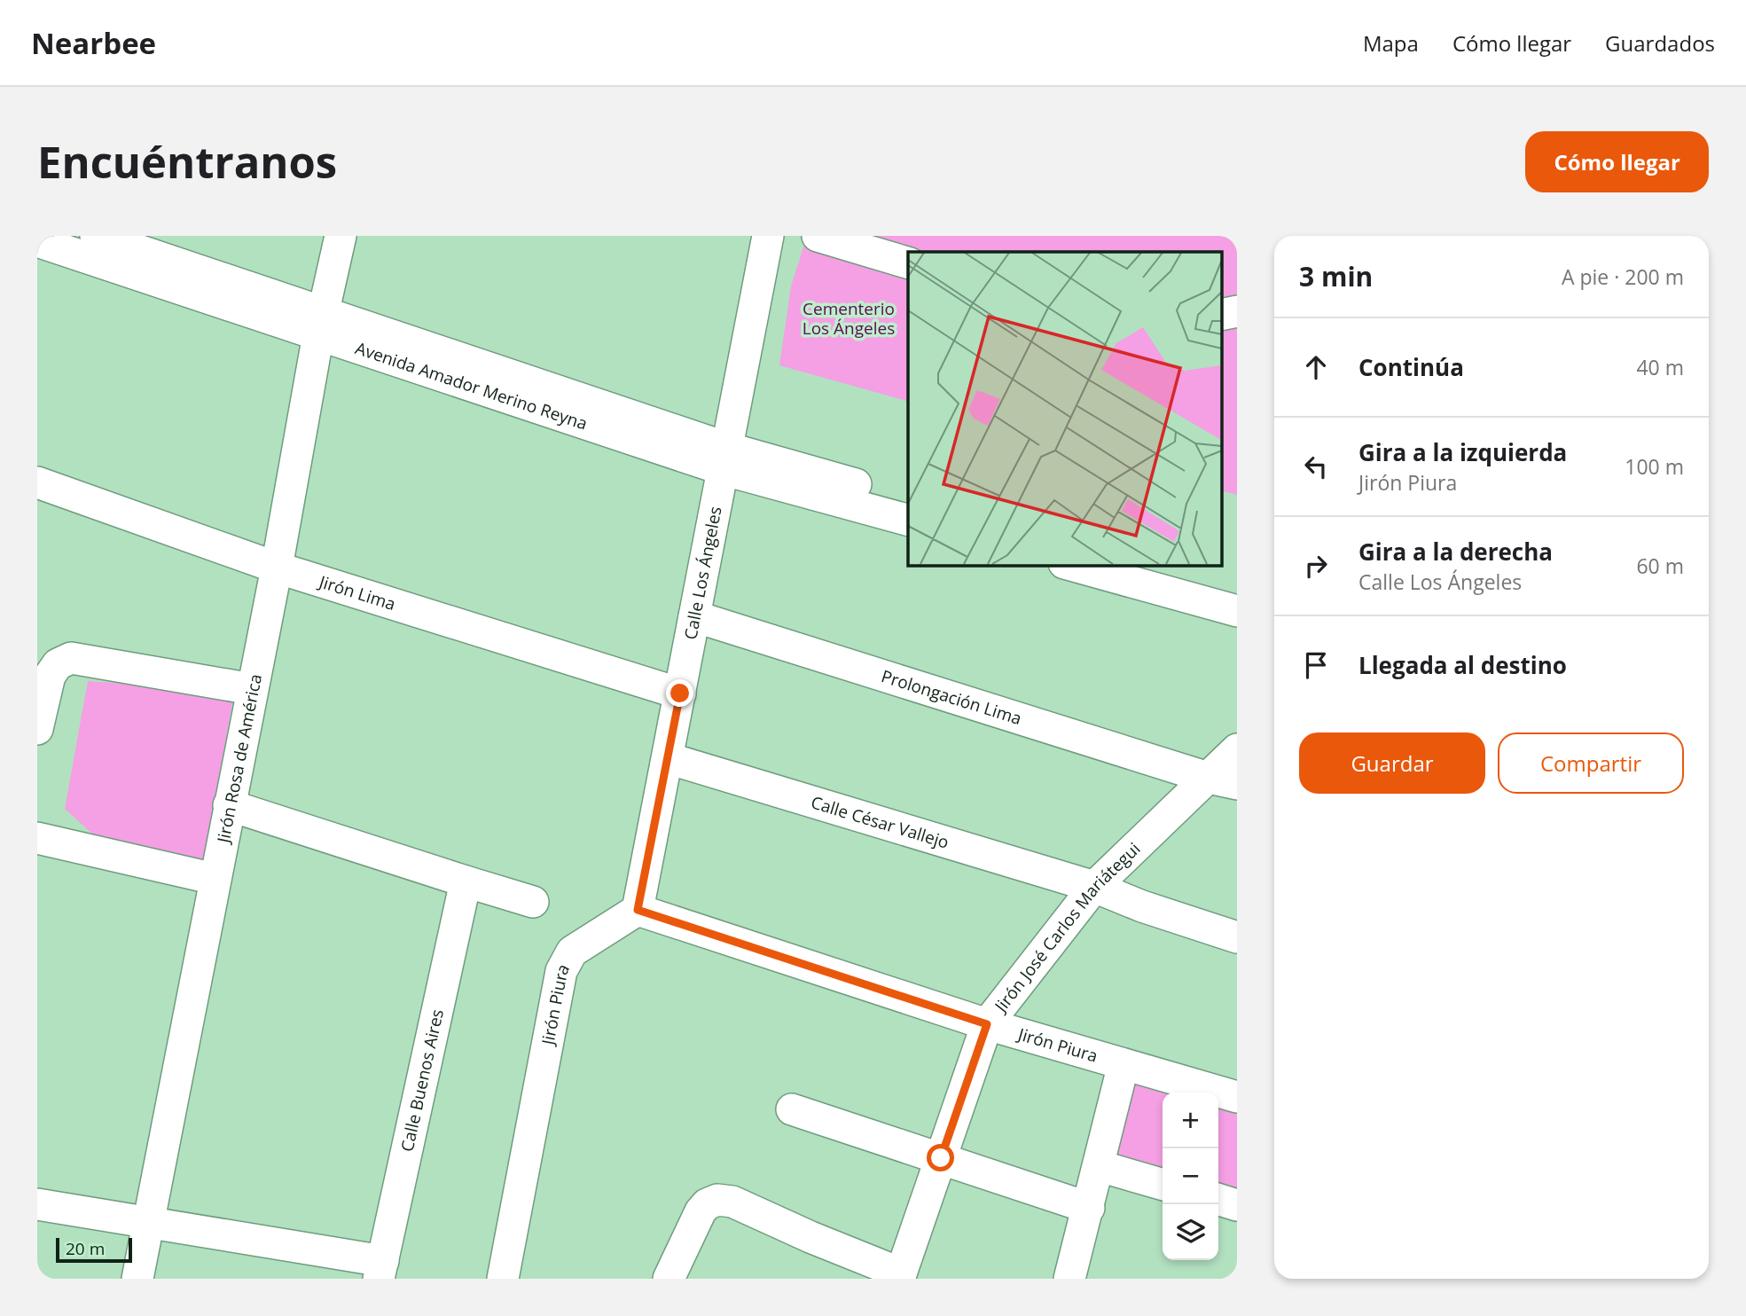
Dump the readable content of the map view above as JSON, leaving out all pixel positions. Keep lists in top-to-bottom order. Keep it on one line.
{"streets":{"street":["Avenida Amador Merino Reyna","Calle Los Ángeles","Jirón Lima","Prolongación Lima","Jirón Rosa de América","Calle César Vallejo","Jirón José Carlos Mariátegui","Jirón Piura","Calle Buenos Aires"]},"crossings":[["Avenida Amador Merino Reyna","Calle Los Ángeles"],["Avenida Amador Merino Reyna","Jirón Rosa de América"],["Calle Los Ángeles","Jirón Lima"],["Calle Los Ángeles","Prolongación Lima"],["Calle Los Ángeles","Calle César Vallejo"],["Calle Los Ángeles","Jirón Piura"],["Jirón Lima","Jirón Rosa de América"],["Prolongación Lima","Jirón José Carlos Mariátegui"],["Calle César Vallejo","Jirón José Carlos Mariátegui"],["Jirón José Carlos Mariátegui","Jirón Piura"]],"parks":["Cementerio Los Ángeles"],"scale_bar":"20 m","page":{"header":"Nearbee","nav":["Mapa","Cómo llegar","Guardados"],"buttons":["Cómo llegar",["Guardar","Compartir"]],"title":"Encuéntranos","heading":["3 min","A pie · 200 m"],"list":[["Continúa","40 m"],["Gira a la izquierda","Jirón Piura","100 m"],["Gira a la derecha","Calle Los Ángeles","60 m"],"Llegada al destino"],"map_buttons":["+","−"],"scale":"20 m"}}
